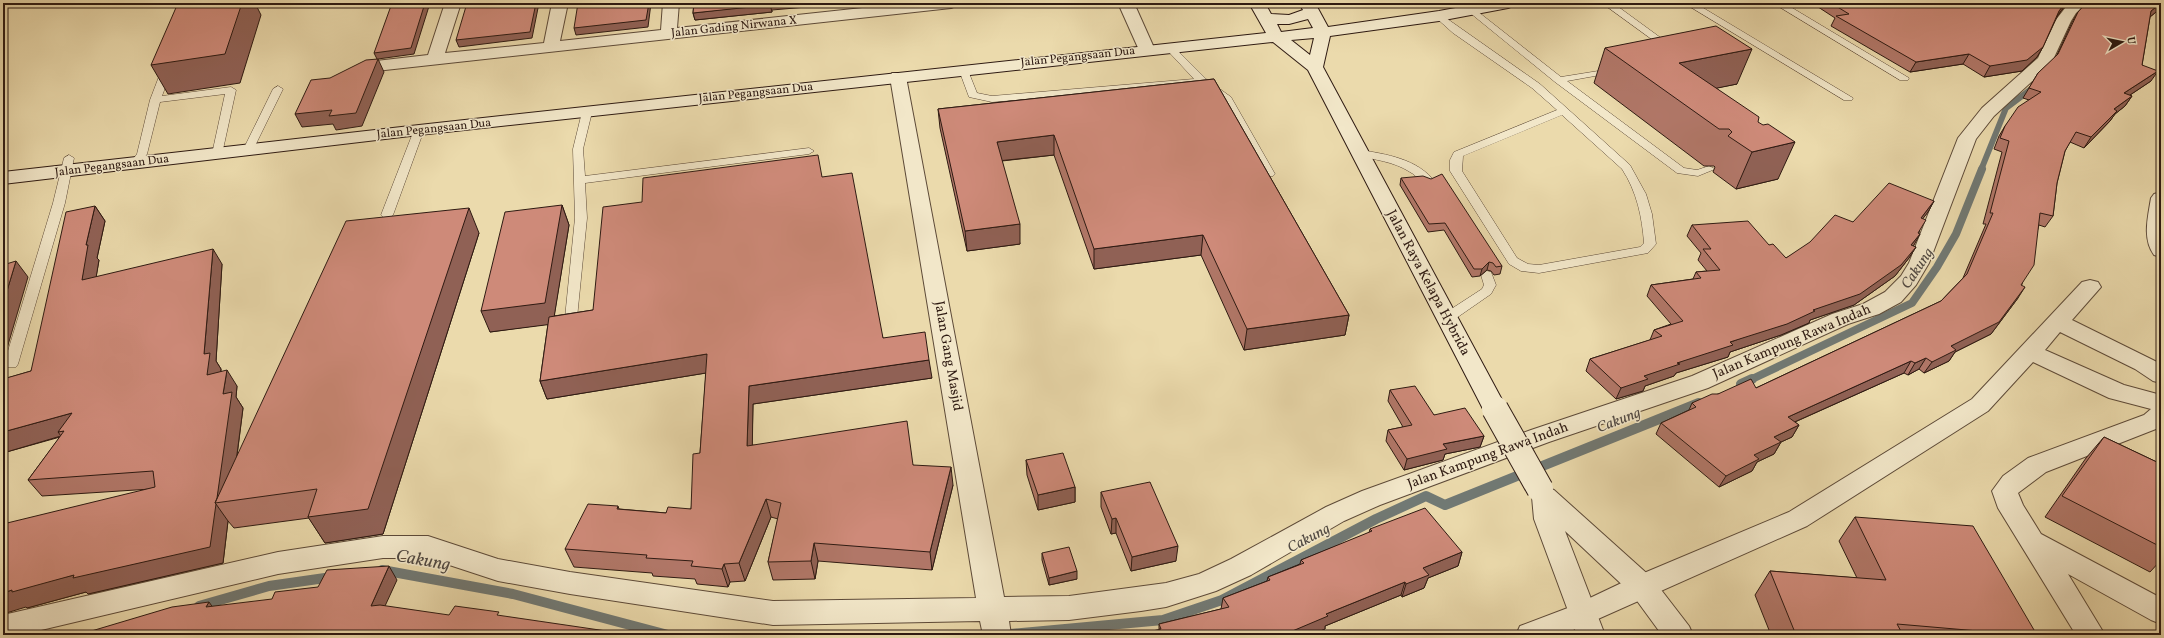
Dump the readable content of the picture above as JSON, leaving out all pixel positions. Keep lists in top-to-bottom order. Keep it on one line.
{"streets":{"street":["Jalan Gading Nirwana X","Jalan Pegangsaan Dua","Jalan Raya Kelapa Hybrida","Jalan Kampung Rawa Indah","Jalan Gang Masjid"]},"crossings":[["Jalan Pegangsaan Dua","Jalan Raya Kelapa Hybrida"],["Jalan Pegangsaan Dua","Jalan Gang Masjid"],["Jalan Kampung Rawa Indah","Jalan Gang Masjid"]],"water":["Cakung"],"north":"right"}
